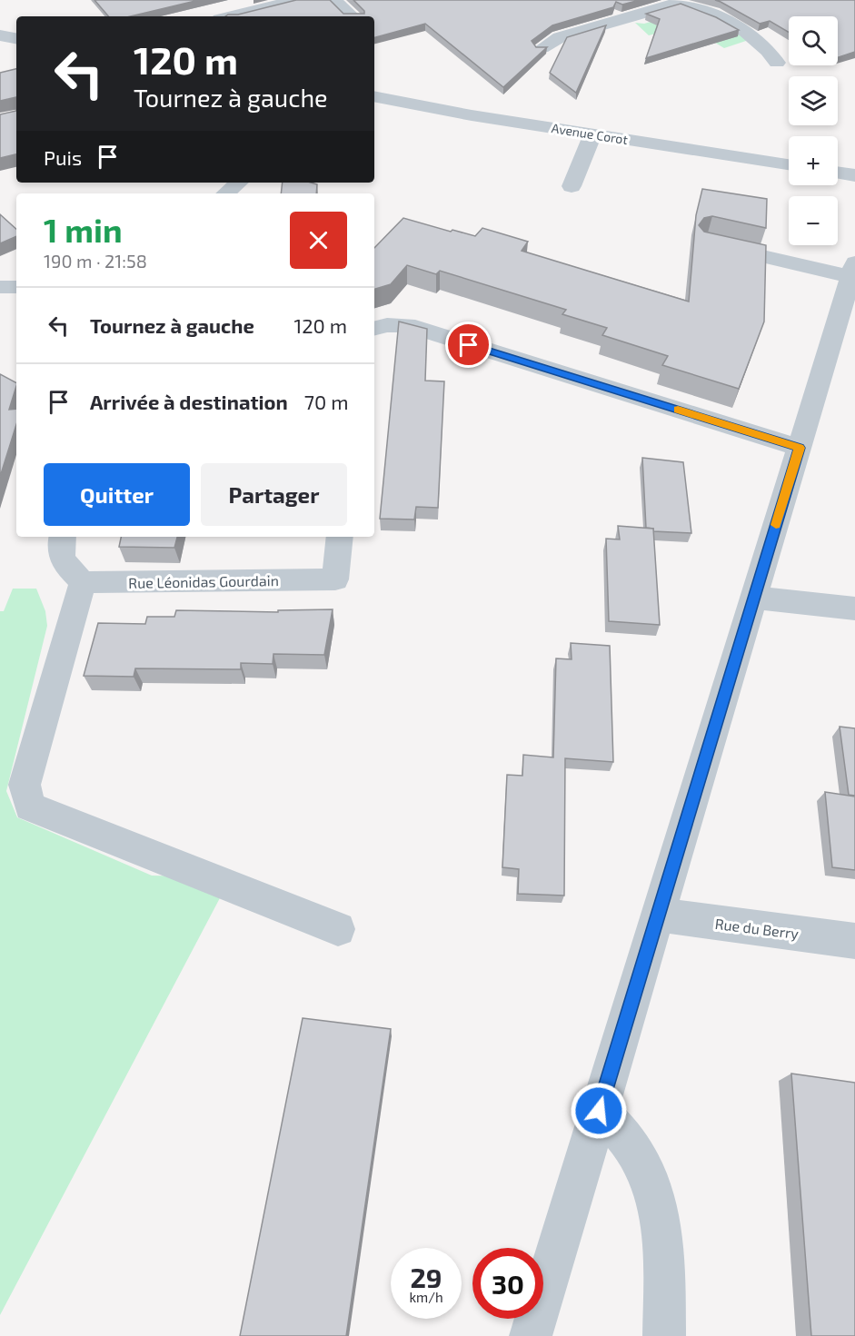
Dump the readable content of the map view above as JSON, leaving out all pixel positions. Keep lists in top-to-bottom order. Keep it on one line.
{"streets":{"street":["Avenue Corot","Rue Léonidas Gourdain","Rue du Berry"]},"page":{"map_buttons":["+","−"],"turn":["120 m","Tournez à gauche"],"then":"Puis","heading":["1 min","190 m · 21:58"],"list":[{"name":"Tournez à gauche","value":"120 m"},{"name":"Arrivée à destination","value":"70 m"}],"buttons":["Quitter","Partager"],"speed":"29 km/h","limit":"30"}}
